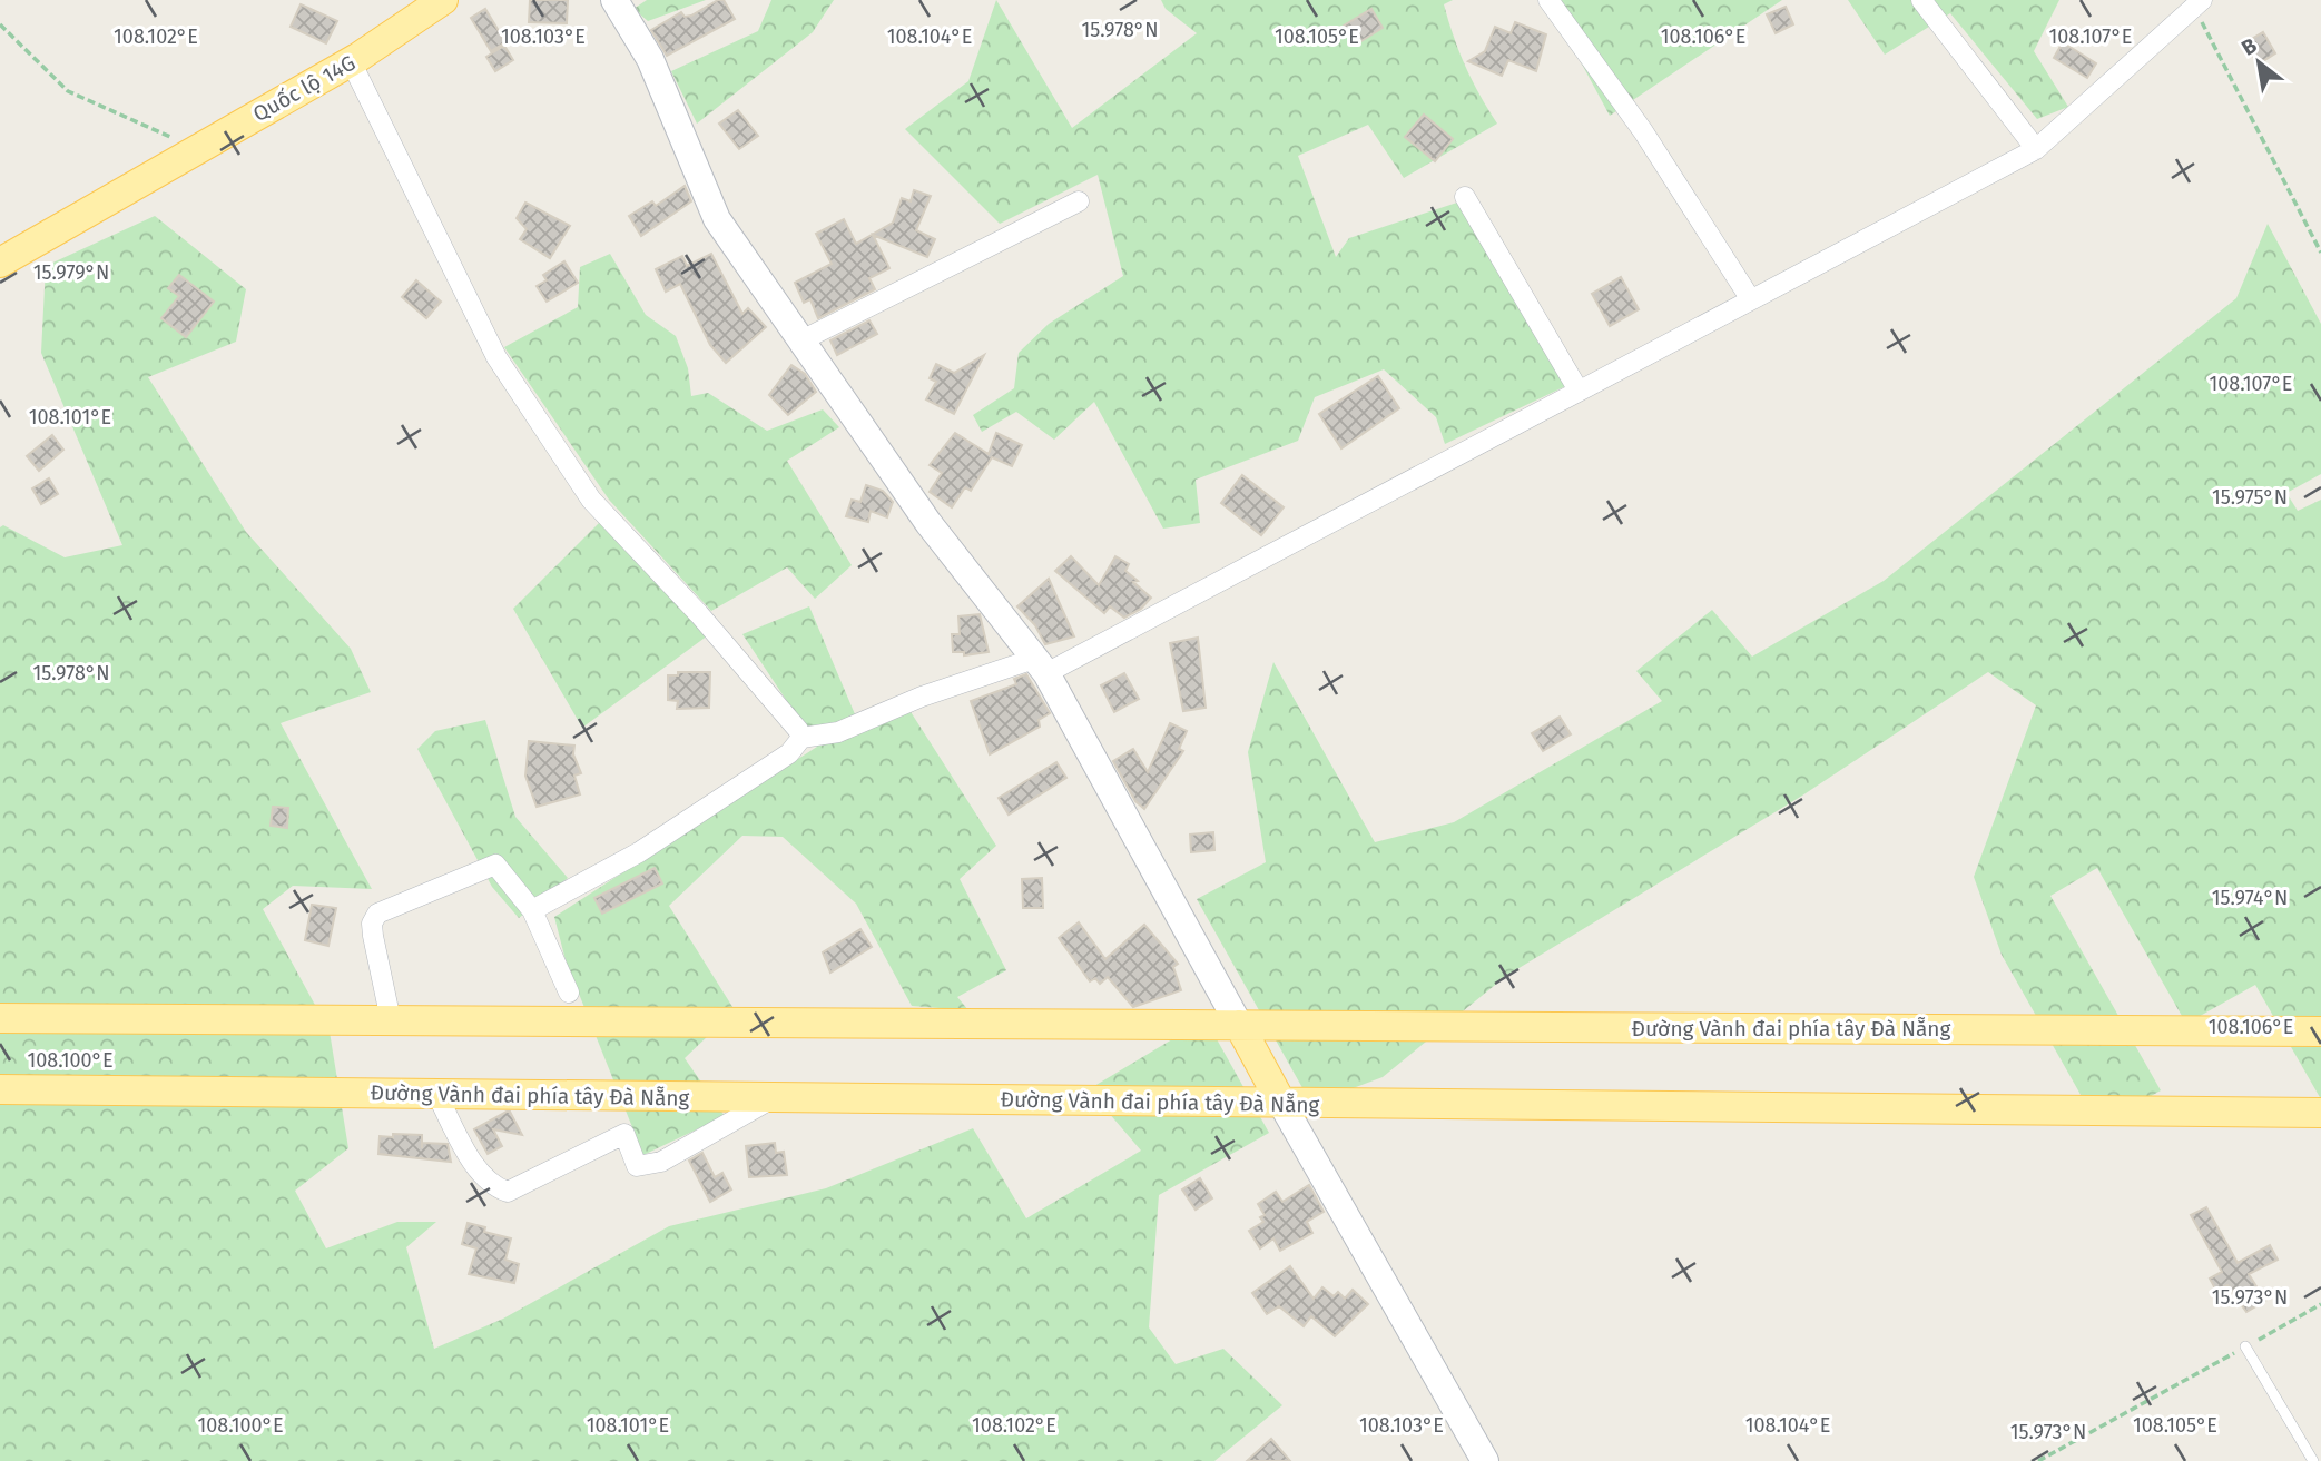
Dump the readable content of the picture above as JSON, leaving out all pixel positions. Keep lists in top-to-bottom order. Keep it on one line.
{"streets":{"main road":["Quốc lộ 14G","Đường Vành đai phía tây Đà Nẵng"]},"north":"top left","coordinates":["15.978°N","108.103°E","108.104°E","108.105°E","108.107°E","108.102°E","108.106°E","15.979°N","108.101°E","15.975°N","15.974°N","108.100°E","15.973°N"]}
